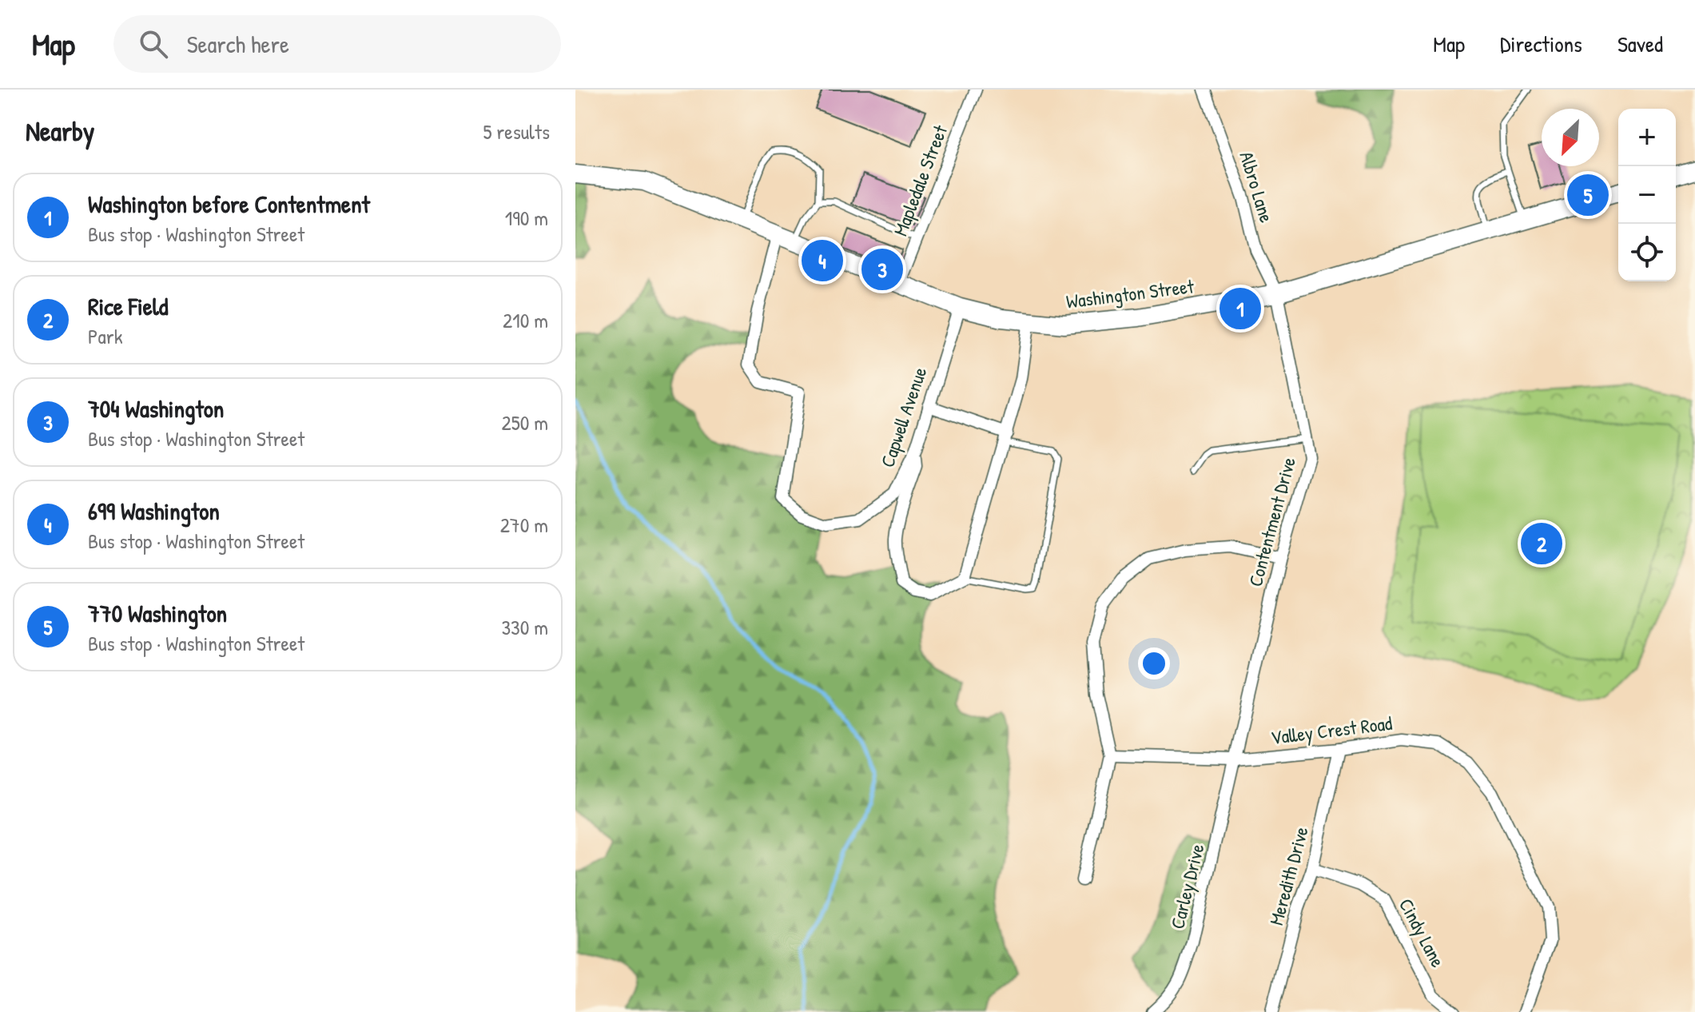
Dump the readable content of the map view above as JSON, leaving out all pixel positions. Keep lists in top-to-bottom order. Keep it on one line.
{"streets":{"main road":["Washington Street"],"street":["Mapledale Street","Albro Lane","Capwell Avenue","Contentment Drive","Valley Crest Road","Meredith Drive","Carley Drive","Cindy Lane"]},"crossings":[["Mapledale Street","Washington Street"],["Albro Lane","Washington Street"],["Albro Lane","Contentment Drive"],["Washington Street","Capwell Avenue"],["Washington Street","Contentment Drive"],["Contentment Drive","Valley Crest Road"],["Contentment Drive","Carley Drive"],["Valley Crest Road","Meredith Drive"],["Valley Crest Road","Carley Drive"],["Meredith Drive","Cindy Lane"]],"north":"bottom left","page":{"header":"Map","search":"Search here","nav":["Map","Directions","Saved"],"heading":["Nearby","5 results"],"map_buttons":["+","−"],"pins":["5","4","3","1","2"],"list":[{"mark":"1","name":"Washington before Contentment","note":"Bus stop · Washington Street","value":"190 m"},{"mark":"2","name":"Rice Field","note":"Park","value":"210 m"},{"mark":"3","name":"704 Washington","note":"Bus stop · Washington Street","value":"250 m"},{"mark":"4","name":"699 Washington","note":"Bus stop · Washington Street","value":"270 m"},{"mark":"5","name":"770 Washington","note":"Bus stop · Washington Street","value":"330 m"}]}}
